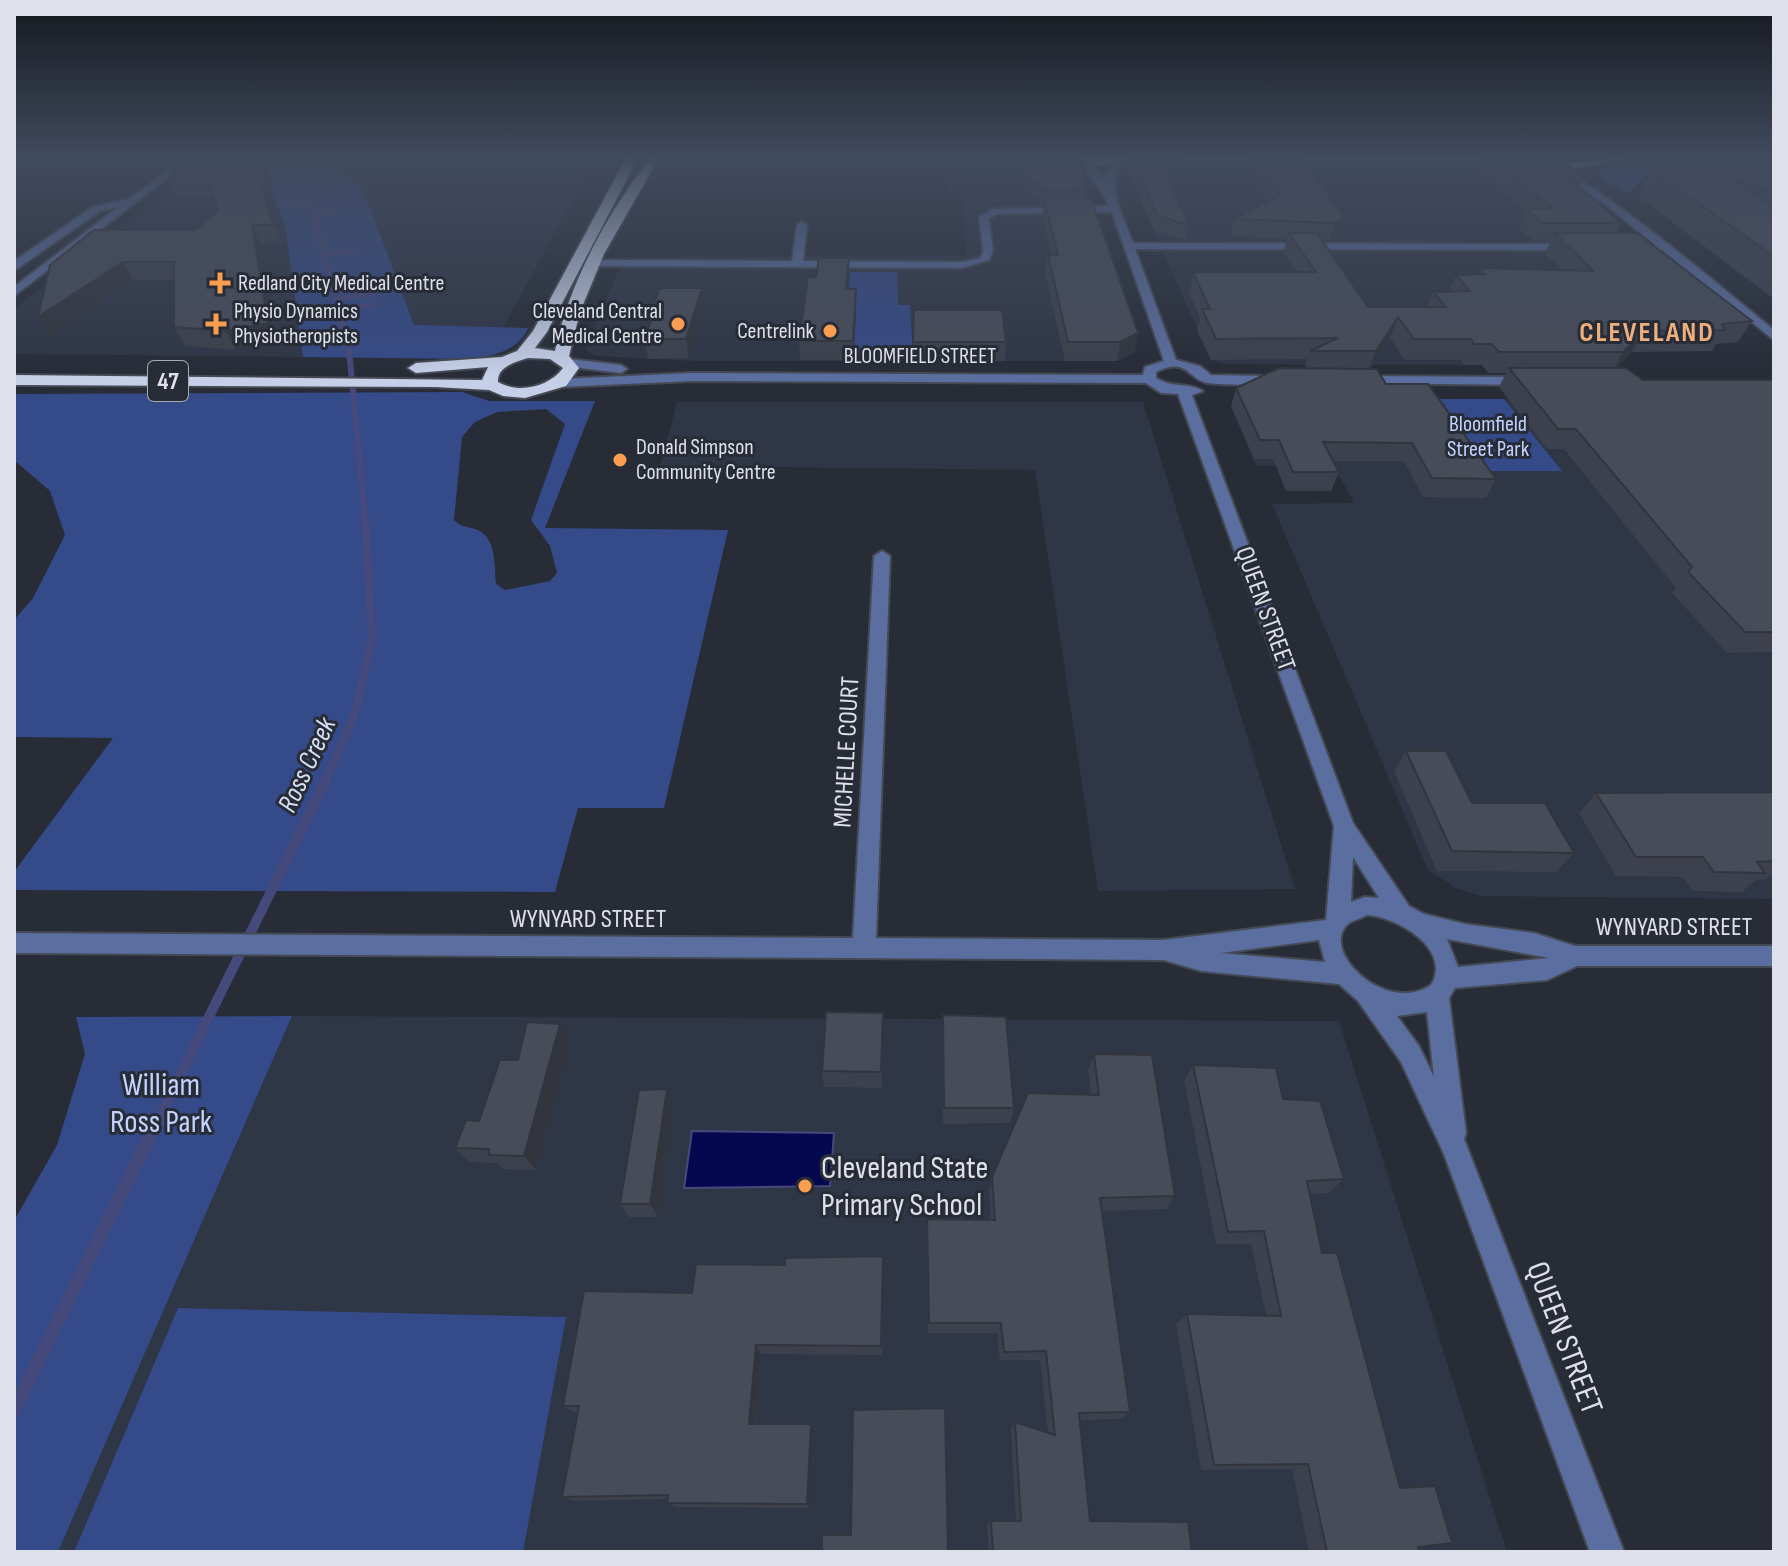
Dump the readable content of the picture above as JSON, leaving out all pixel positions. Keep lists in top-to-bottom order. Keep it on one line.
{"streets":{"highway":["47"],"street":["BLOOMFIELD STREET","QUEEN STREET","MICHELLE COURT","WYNYARD STREET"]},"crossings":[["BLOOMFIELD STREET","47"],["QUEEN STREET","WYNYARD STREET"],["MICHELLE COURT","WYNYARD STREET"]],"districts":["CLEVELAND"],"water":["Ross Creek"],"parks":["Bloomfield Street Park","William Ross Park"],"places":{"health":["Redland City Medical Centre","Physio Dynamics Physiotheropists"],"other":["Cleveland Central Medical Centre","Centrelink","Donald Simpson Community Centre","Cleveland State Primary School"]}}
